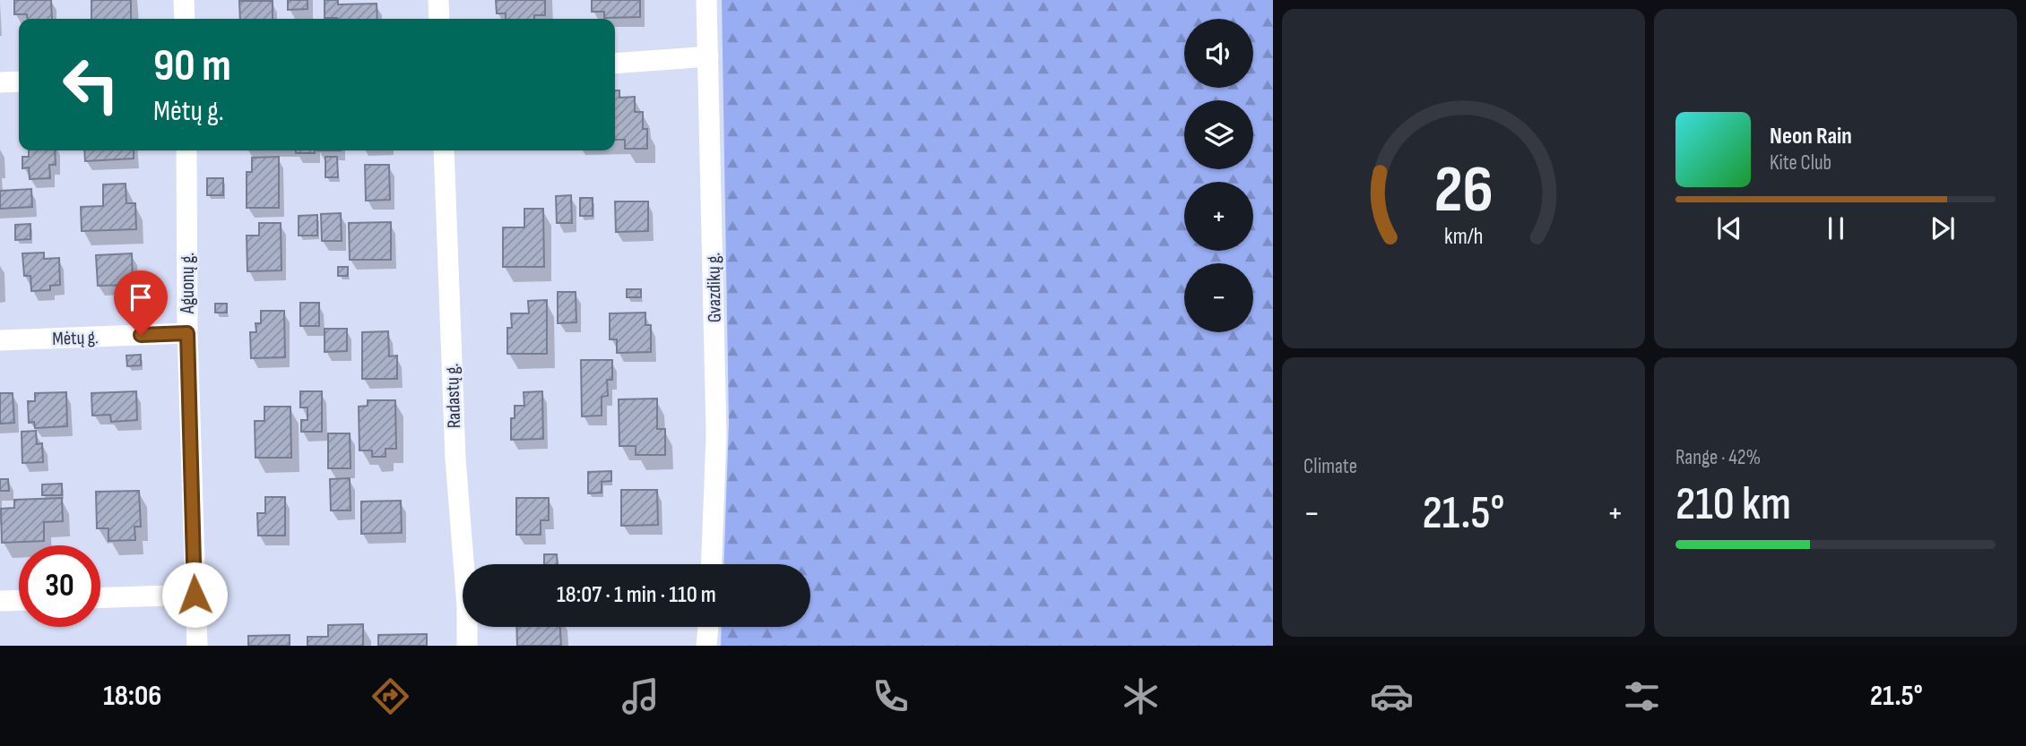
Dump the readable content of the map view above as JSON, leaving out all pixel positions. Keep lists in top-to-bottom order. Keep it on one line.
{"streets":{"street":["Aguonų g.","Gvazdikų g.","Mėtų g.","Radastų g."]},"crossings":[["Aguonų g.","Mėtų g."]],"page":{"map_buttons":["+","−"],"turn":["90 m","Mėtų g."],"song":["Neon Rain","Kite Club"],"tile":["Climate",["Range · 42%","210 km"]],"heat":["−","21.5°","+"],"limit":"30","trip":"18:07 · 1 min · 110 m","tabs":["18:06","21.5°"],"gauge":["26","km/h"]}}
